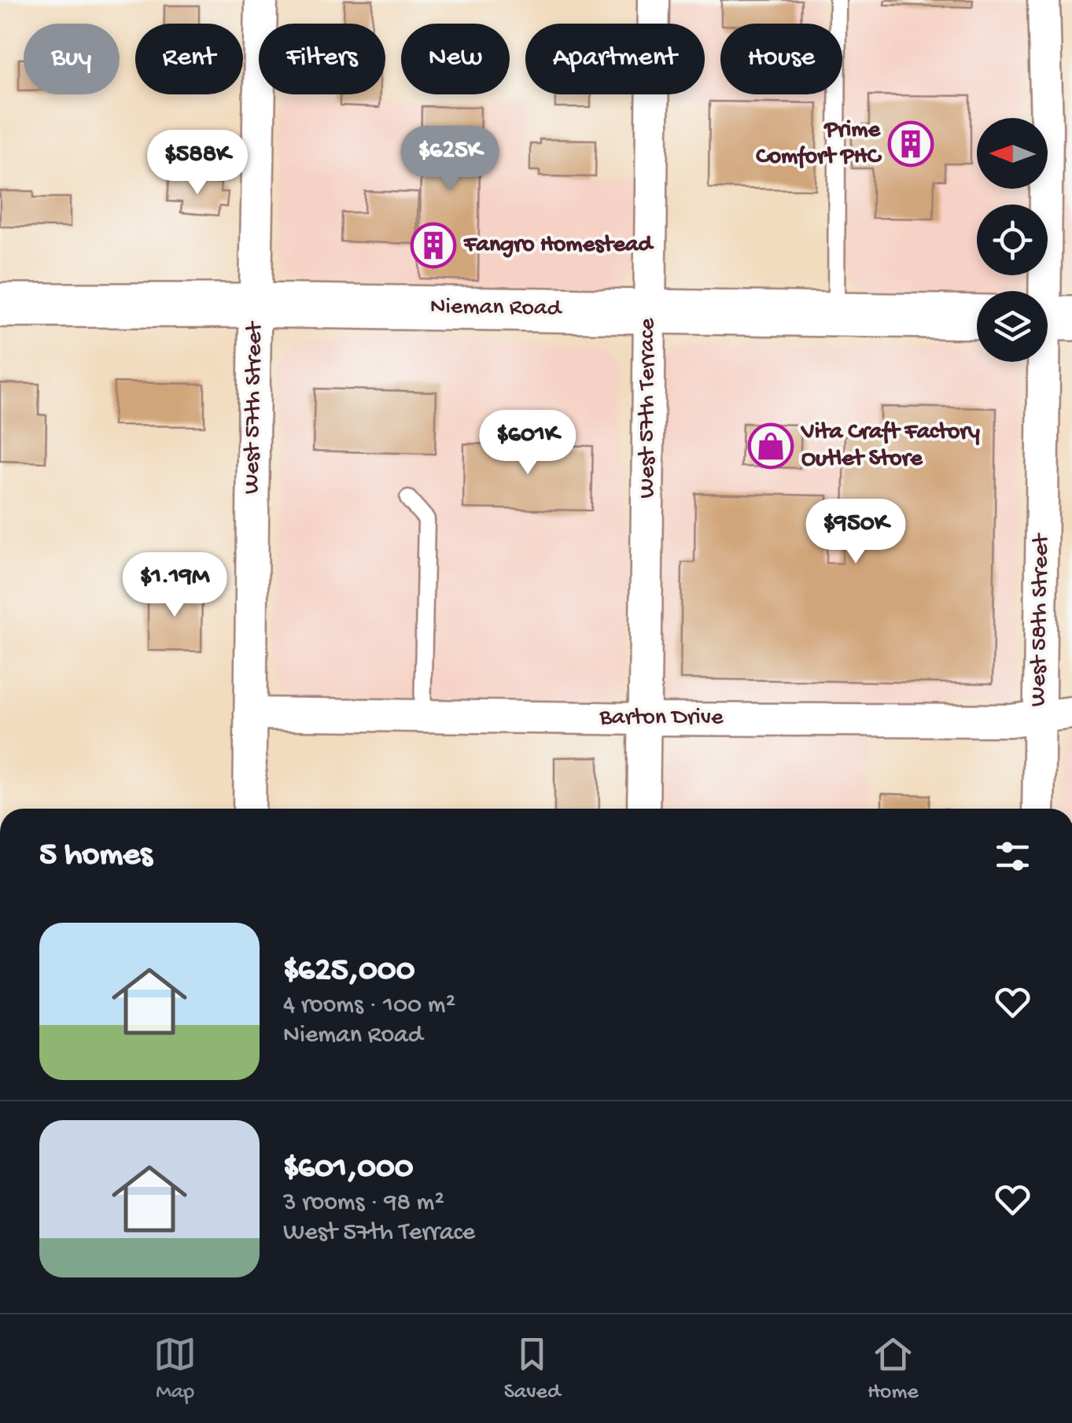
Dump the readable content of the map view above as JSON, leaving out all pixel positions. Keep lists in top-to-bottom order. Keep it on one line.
{"streets":{"main road":["Nieman Road"],"street":["West 57th Street","West 57th Terrace","West 58th Street","Barton Drive"]},"crossings":[["Nieman Road","West 57th Street"],["Nieman Road","West 57th Terrace"],["West 57th Street","Barton Drive"],["West 57th Terrace","Barton Drive"],["West 58th Street","Barton Drive"]],"places":{"building":["Prime Comfort PHC","Fangro Homestead"],"shop":["Vita Craft Factory Outlet Store"]},"north":"left","page":{"chip":["Buy","Rent","Filters","New","Apartment","House"],"price":["$625K","$588K","$601K","$950K","$1.19M"],"heading":"5 homes","list":[{"name":"$625,000","note":"4 rooms · 100 m² · Nieman Road"},{"name":"$601,000","note":"3 rooms · 98 m² · West 57th Terrace"}],"tabs":["Map","Saved","Home"]}}
